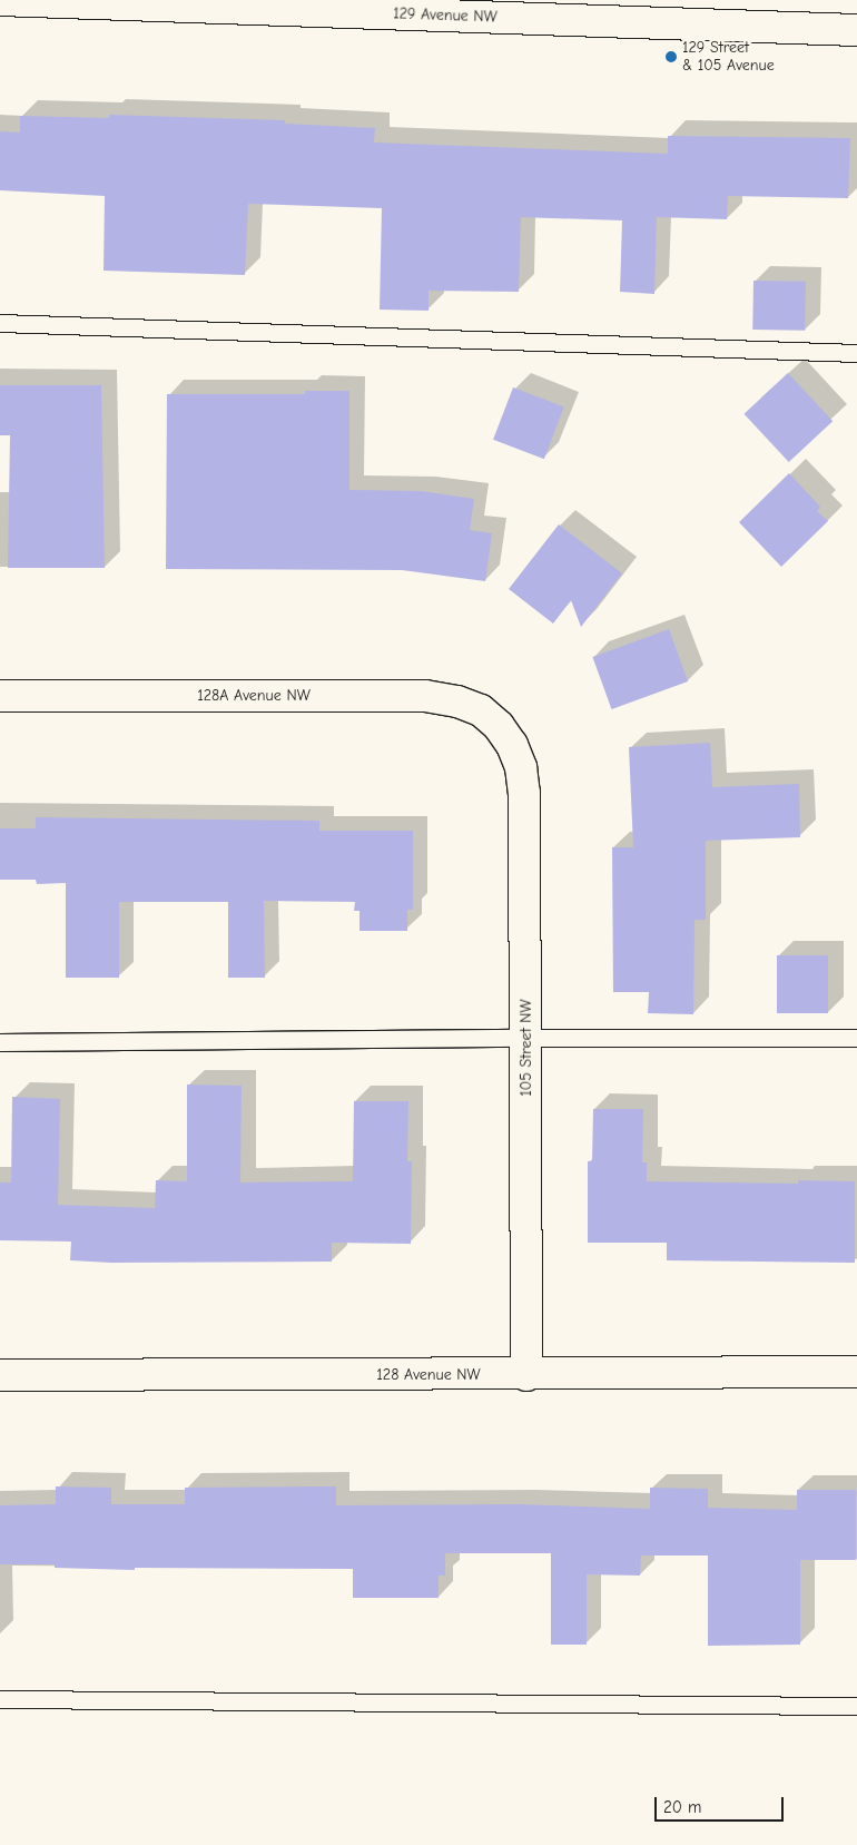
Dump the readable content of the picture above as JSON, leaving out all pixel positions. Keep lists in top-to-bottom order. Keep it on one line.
{"streets":{"street":["129 Avenue NW","128A Avenue NW","105 Street NW","128 Avenue NW"]},"crossings":[["128A Avenue NW","105 Street NW"],["105 Street NW","128 Avenue NW"]],"places":["129 Street & 105 Avenue"],"scale_bar":"20 m"}
